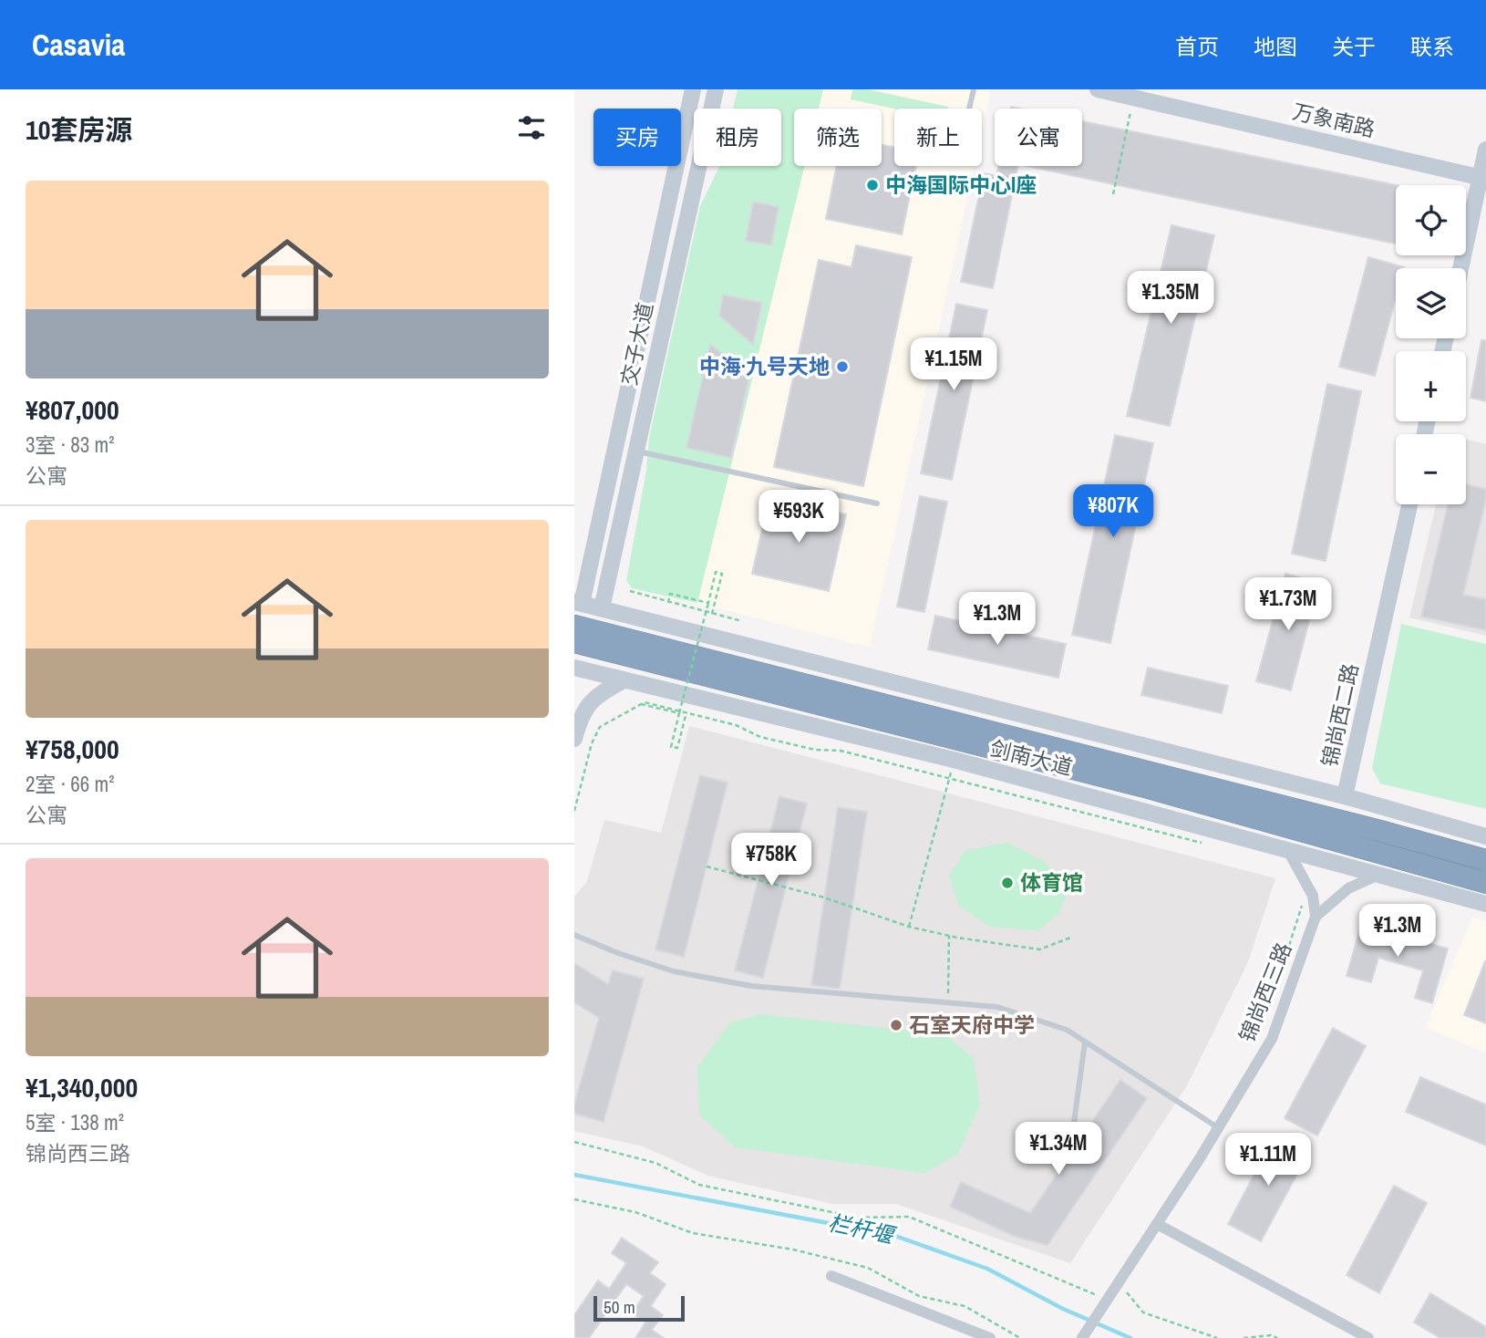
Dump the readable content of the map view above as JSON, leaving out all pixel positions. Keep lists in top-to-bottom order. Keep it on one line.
{"streets":{"highway":["剑南大道"],"main road":["万象南路","交子大道","锦尚西二路"],"street":["锦尚西三路"]},"water":["栏杆堰"],"places":["中海国际中心I座","中海·九号天地","体育馆","石室天府中学"],"scale_bar":"50 m","page":{"header":"Casavia","nav":["首页","地图","关于","联系"],"heading":"10套房源","chip":["买房","租房","筛选","新上","公寓"],"list":[{"name":"¥807,000","note":"3室 · 83 m² · 公寓"},{"name":"¥758,000","note":"2室 · 66 m² · 公寓"},{"name":"¥1,340,000","note":"5室 · 138 m² · 锦尚西三路"}],"map_buttons":["+","−"],"price":["¥1.35M","¥1.15M","¥807K","¥593K","¥1.73M","¥1.3M","¥758K","¥1.3M","¥1.34M","¥1.11M"],"scale":"50 m"}}
